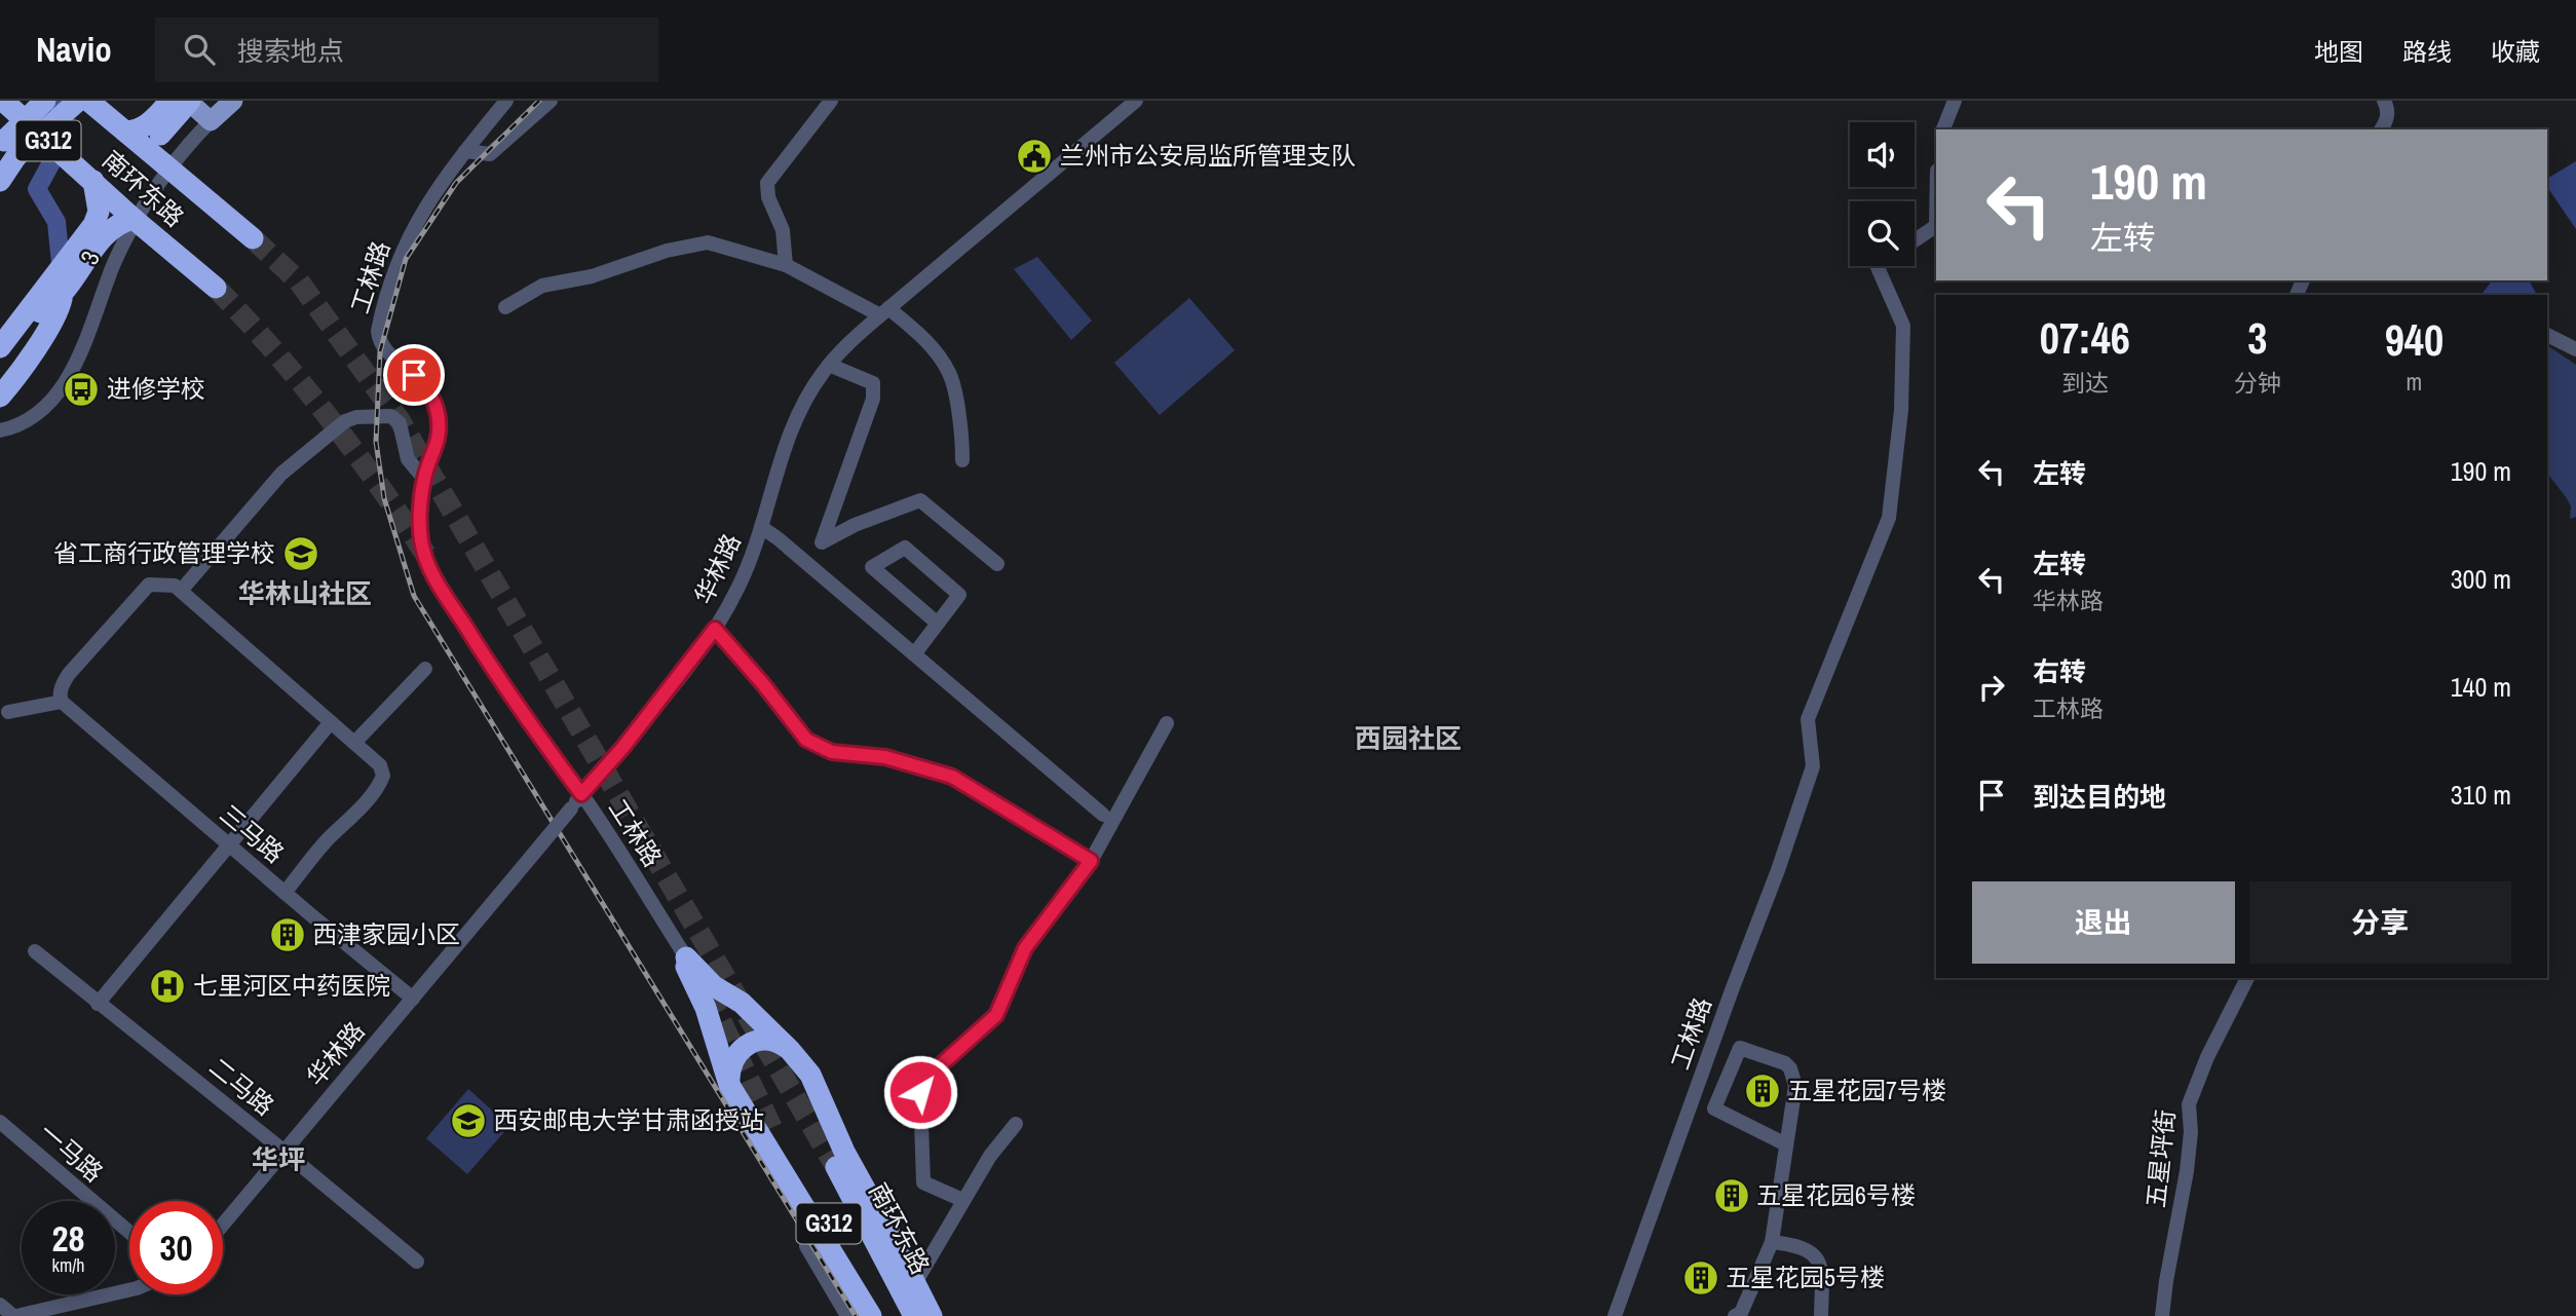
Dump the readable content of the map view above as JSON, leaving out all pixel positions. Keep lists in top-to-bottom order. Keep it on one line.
{"streets":{"highway":["G312","南环东路"],"main road":["3"],"street":["工林路","华林路","三马路","二马路","一马路","五星坪街"]},"crossings":[["工林路","华林路"],["华林路","三马路"],["华林路","二马路"]],"districts":["华林山社区","西园社区","华坪"],"places":{"public building":["兰州市公安局监所管理支队"],"bus stop":["进修学校"],"school or university":["省工商行政管理学校","西安邮电大学甘肃函授站"],"building":["西津家园小区","五星花园7号楼","五星花园6号楼","五星花园5号楼"],"hospital":["七里河区中药医院"]},"page":{"header":"Navio","search":"搜索地点","nav":["地图","路线","收藏"],"turn":["190 m","左转"],"eta":["07:46","到达","3","分钟","940","m"],"list":[{"name":"左转","value":"190 m"},{"name":"左转","note":"华林路","value":"300 m"},{"name":"右转","note":"工林路","value":"140 m"},{"name":"到达目的地","value":"310 m"}],"buttons":["退出","分享"],"speed":"28 km/h","limit":"30"}}
